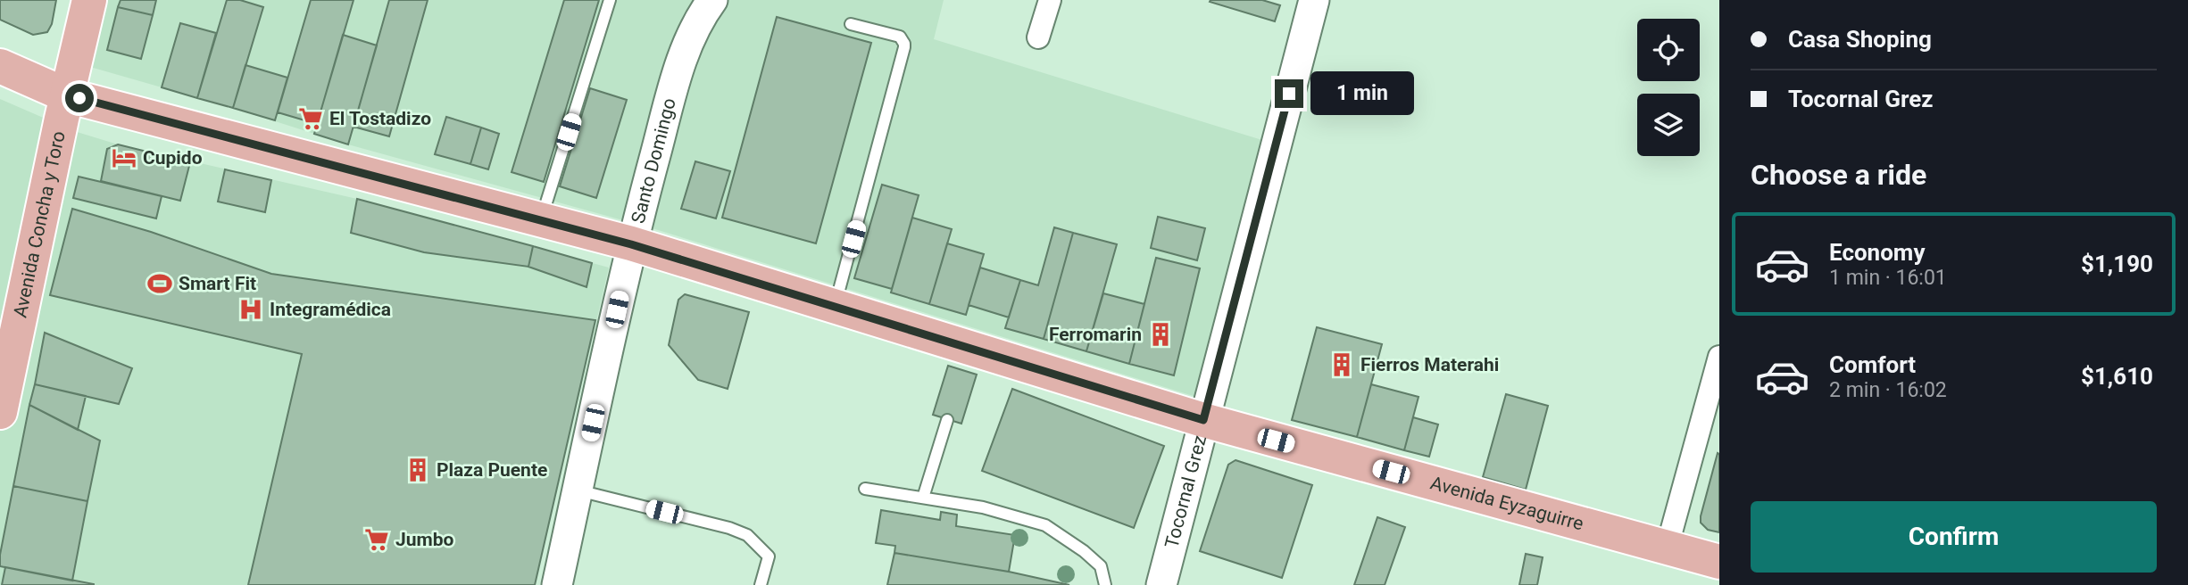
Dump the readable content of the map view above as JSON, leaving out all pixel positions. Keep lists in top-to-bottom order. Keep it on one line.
{"streets":{"main road":["Avenida Concha y Toro","Avenida Eyzaguirre"],"street":["Santo Domingo","Tocornal Grez"]},"crossings":[["Santo Domingo","Avenida Eyzaguirre"],["Avenida Concha y Toro","Avenida Eyzaguirre"],["Tocornal Grez","Avenida Eyzaguirre"]],"places":{"supermarket":["El Tostadizo","Jumbo"],"hotel":["Cupido"],"sports":["Smart Fit"],"hospital":["Integramédica"],"building":["Ferromarin","Fierros Materahi","Plaza Puente"]},"page":{"banner":["Casa Shoping","Tocornal Grez"],"bubble":"1 min","heading":"Choose a ride","list":[{"name":"Economy","note":"1 min · 16:01","value":"$1,190"},{"name":"Comfort","note":"2 min · 16:02","value":"$1,610"}],"buttons":"Confirm"}}
